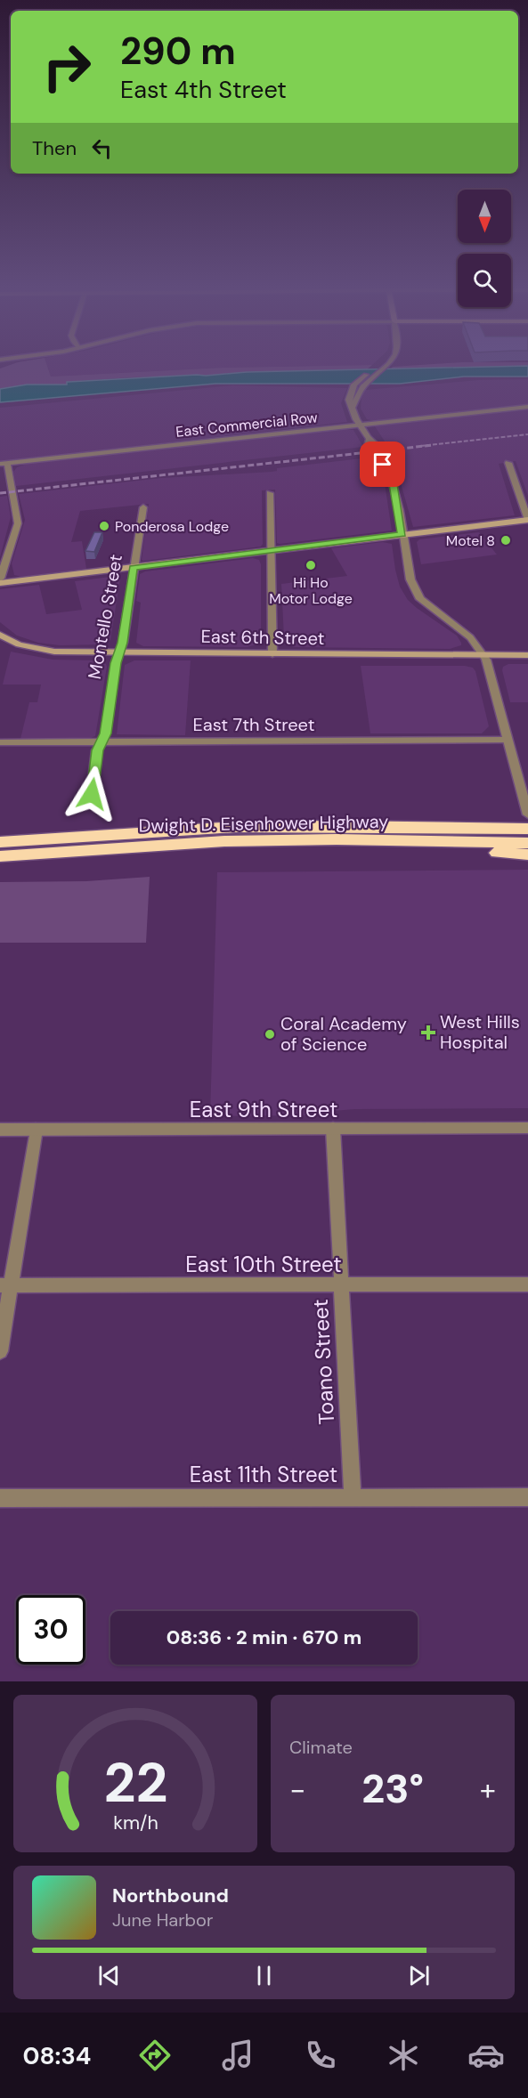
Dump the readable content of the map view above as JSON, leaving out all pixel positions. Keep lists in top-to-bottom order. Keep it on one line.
{"streets":{"highway":["Dwight D. Eisenhower Highway"],"main road":["East 6th Street"],"street":["East Commercial Row","Montello Street","East 7th Street","East 9th Street","East 10th Street","Toano Street","East 11th Street"]},"crossings":[["Montello Street","East 6th Street"],["Montello Street","East 7th Street"],["East 9th Street","Toano Street"],["East 10th Street","Toano Street"],["Toano Street","East 11th Street"]],"places":{"other":["Ponderosa Lodge","Motel 8","Hi Ho Motor Lodge","Coral Academy of Science"],"health":["West Hills Hospital"]},"north":"bottom","page":{"turn":["290 m","East 4th Street"],"then":"Then","limit":"30","trip":"08:36 · 2 min · 670 m","tile":"Climate","heat":["−","23°","+"],"song":["Northbound","June Harbor"],"tabs":"08:34","gauge":["22","km/h"]}}
